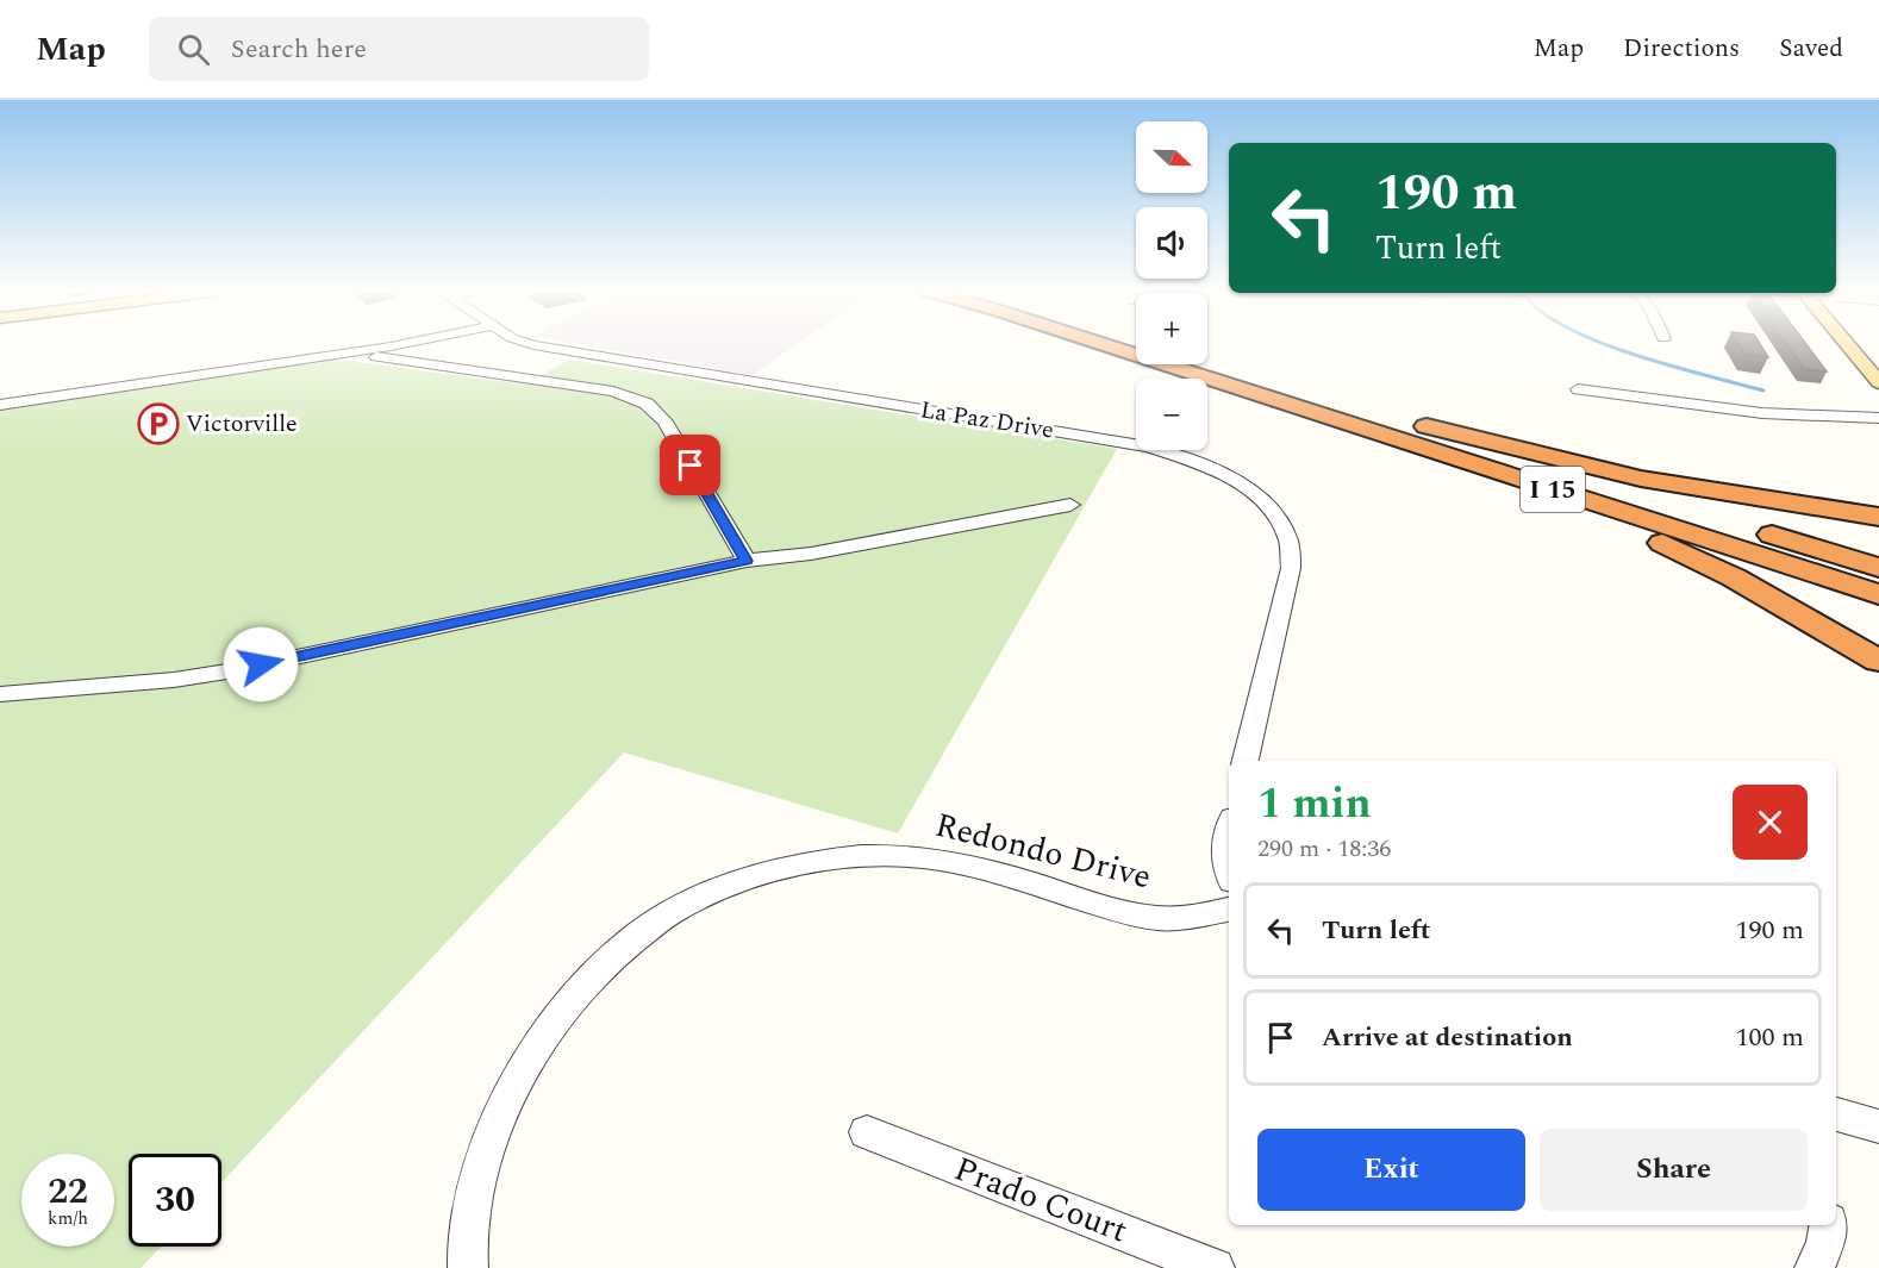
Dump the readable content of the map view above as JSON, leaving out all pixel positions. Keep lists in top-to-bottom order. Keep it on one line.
{"streets":{"highway":["I 15"],"street":["La Paz Drive","Redondo Drive","Prado Court"]},"places":{"parking":["Victorville"]},"north":"right","page":{"header":"Map","search":"Search here","nav":["Map","Directions","Saved"],"map_buttons":["+","−"],"turn":["190 m","Turn left"],"heading":["1 min","290 m · 18:36"],"list":[{"name":"Turn left","value":"190 m"},{"name":"Arrive at destination","value":"100 m"}],"buttons":["Exit","Share"],"speed":"22 km/h","limit":"30"}}
